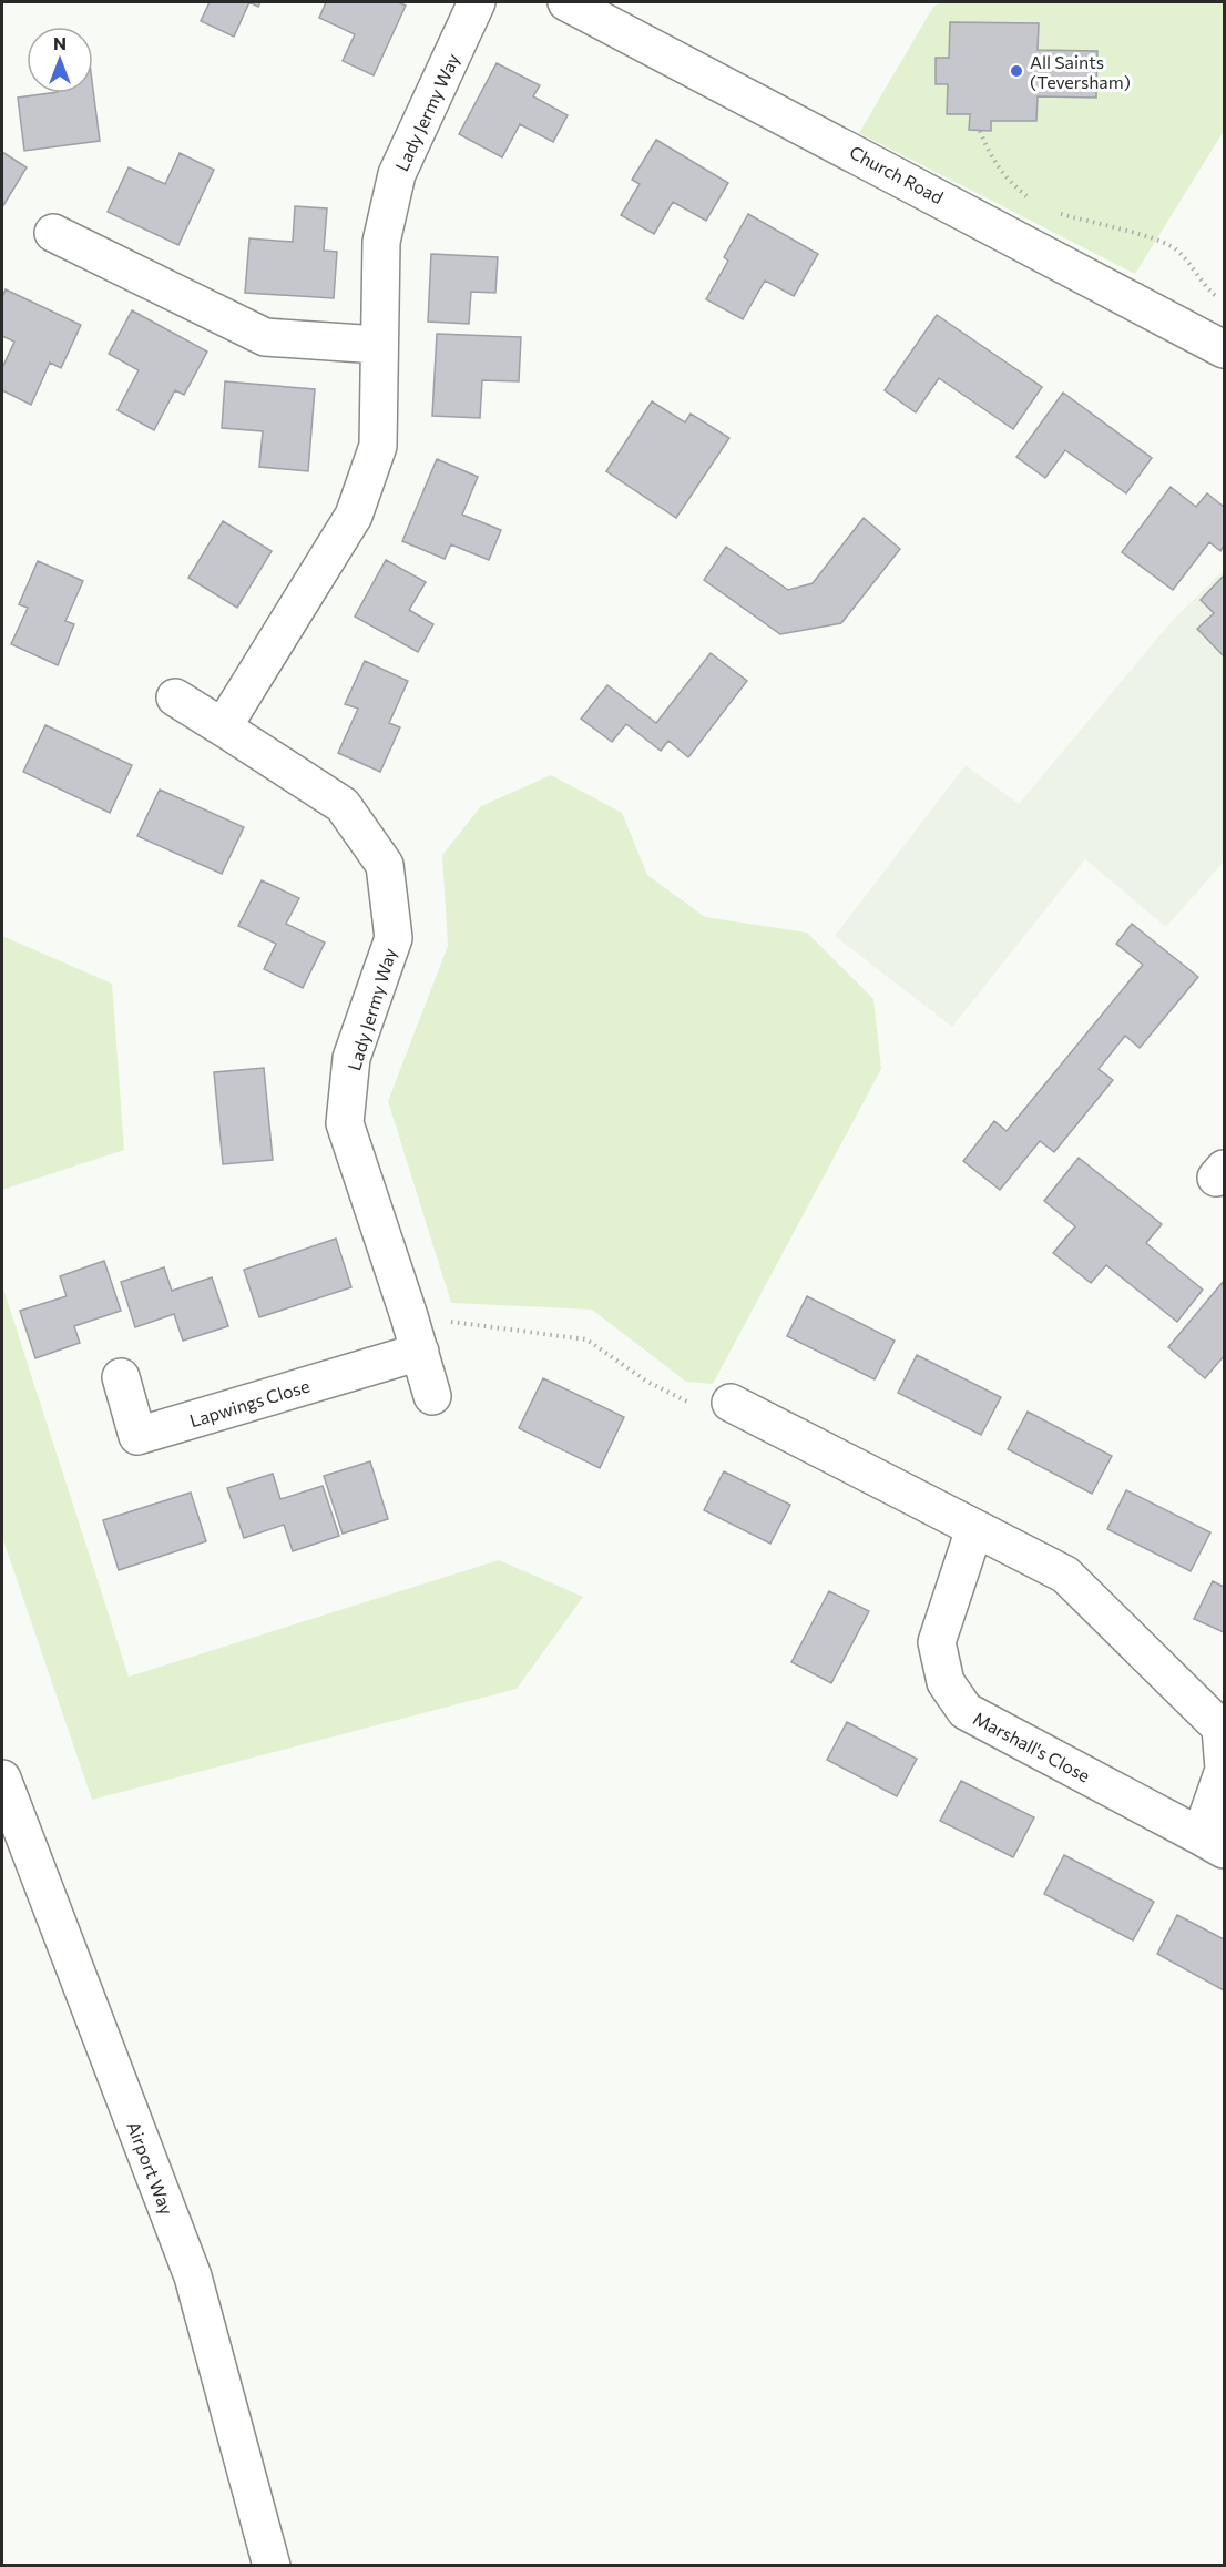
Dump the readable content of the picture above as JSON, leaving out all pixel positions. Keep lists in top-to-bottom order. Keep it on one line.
{"streets":{"street":["Lady Jermy Way","Church Road","Lapwings Close","Marshall's Close","Airport Way"]},"crossings":[["Lady Jermy Way","Lapwings Close"]],"places":["All Saints (Teversham)"],"north":"top"}
